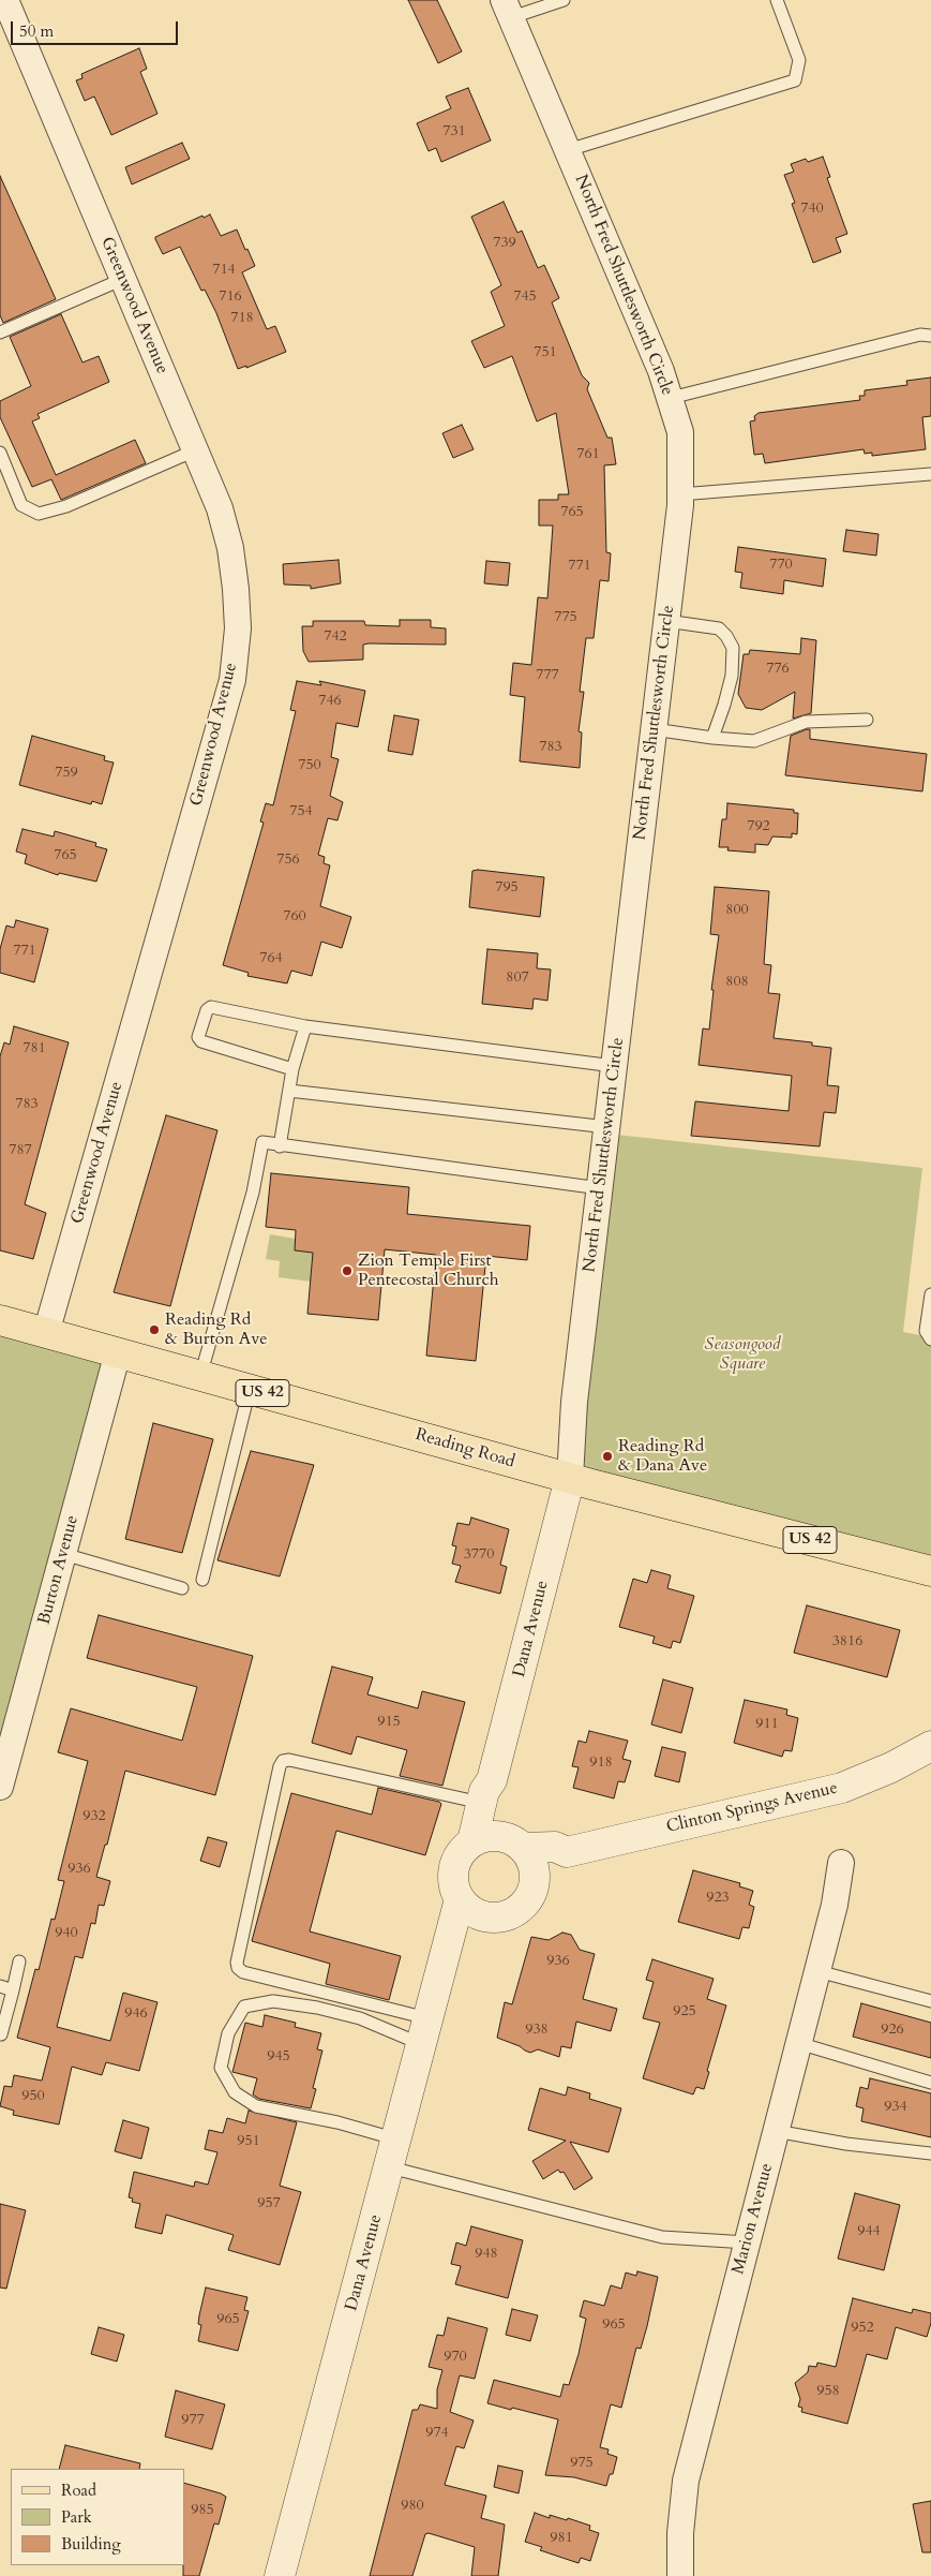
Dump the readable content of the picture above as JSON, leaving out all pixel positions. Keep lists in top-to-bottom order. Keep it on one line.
{"streets":{"main road":["US 42","Reading Road"],"street":["North Fred Shuttlesworth Circle","Greenwood Avenue","Burton Avenue","Dana Avenue","Clinton Springs Avenue","Marion Avenue"]},"crossings":[["North Fred Shuttlesworth Circle","Reading Road"],["North Fred Shuttlesworth Circle","Dana Avenue"],["Greenwood Avenue","Reading Road"],["Reading Road","Burton Avenue"],["Reading Road","Dana Avenue"],["Dana Avenue","Clinton Springs Avenue"]],"parks":["Seasongood Square"],"places":["Zion Temple First Pentecostal Church","Reading Rd & Burton Ave","Reading Rd & Dana Ave"],"house_numbers":["731","740","739","714","716","745","718","751","761","765","770","771","775","742","776","777","746","783","750","759","754","792","765","756","795","800","760","771","764","807","808","781","783","787","3770","3816","915","911","918","932","936","923","940","936","925","946","938","926","945","950","934","951","957","944","948","965","965","952","970","958","977","974","975","980","985","981"],"legend":["Road","Park","Building"],"scale_bar":"50 m"}
